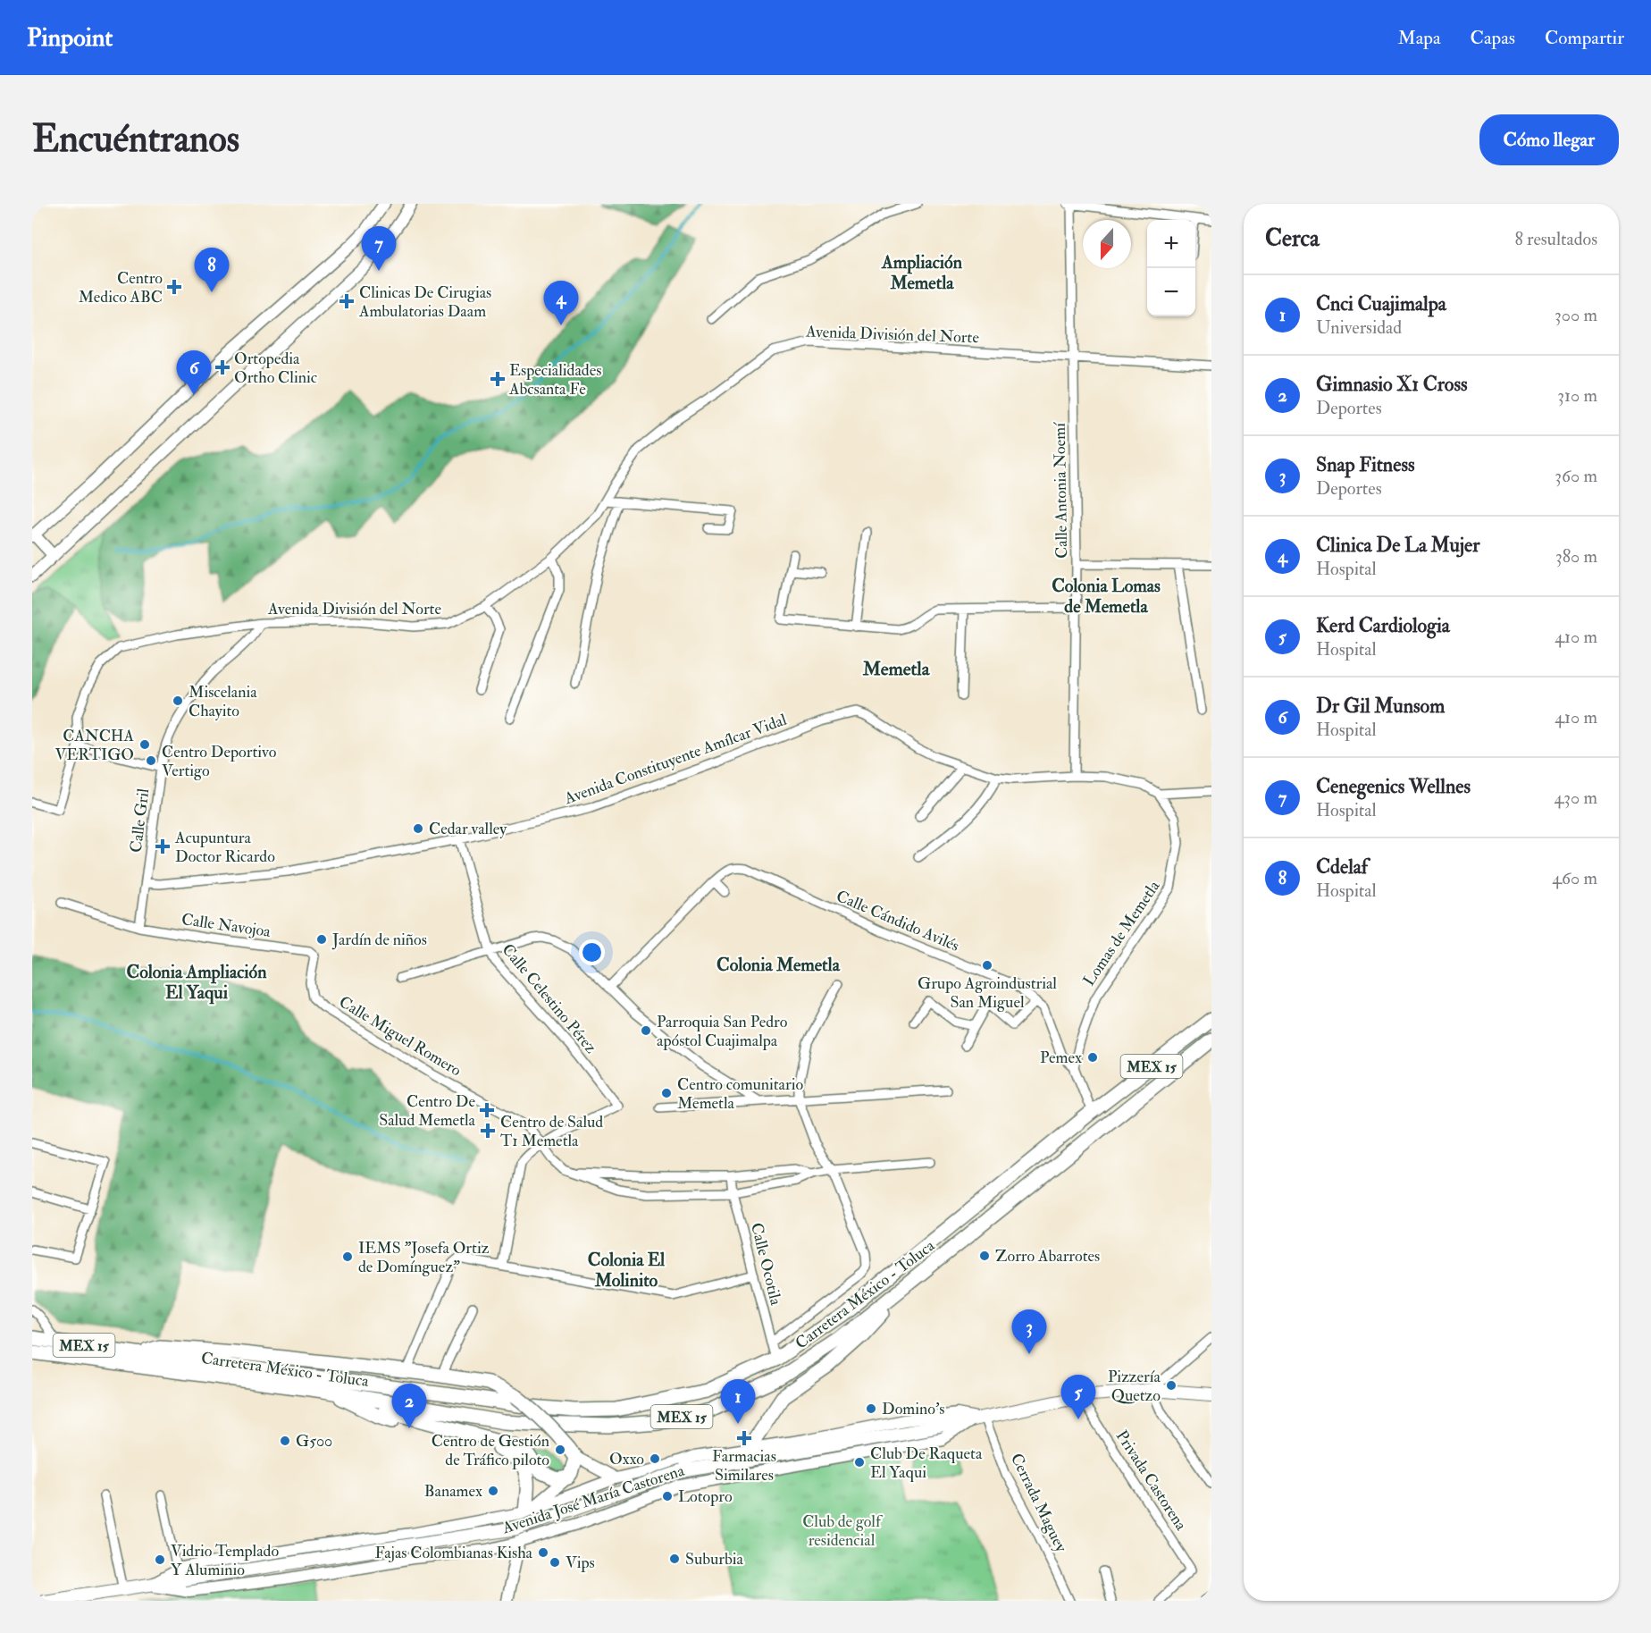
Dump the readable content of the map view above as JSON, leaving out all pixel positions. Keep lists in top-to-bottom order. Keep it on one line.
{"streets":{"main road":["MEX 15","Carretera México - Toluca","Avenida José María Castorena"],"street":["Avenida División del Norte","Calle Antonia Noemí","Avenida Constituyente Amílcar Vidal","Calle Gril","Calle Cándido Avilés","Calle Navojoa","Lomas de Memetla","Calle Celestino Pérez","Calle Miguel Romero","Calle Ocotila","Privada Castorena","Cerrada Maguey"]},"crossings":[["Avenida División del Norte","Calle Antonia Noemí"],["Avenida División del Norte","Calle Gril"],["Calle Antonia Noemí","Avenida Constituyente Amílcar Vidal"],["Avenida Constituyente Amílcar Vidal","Calle Gril"],["Avenida Constituyente Amílcar Vidal","Calle Celestino Pérez"],["Calle Gril","Calle Navojoa"],["Calle Cándido Avilés","Lomas de Memetla"],["Calle Navojoa","Calle Miguel Romero"],["Calle Celestino Pérez","Calle Miguel Romero"],["Calle Ocotila","Carretera México - Toluca"],["Privada Castorena","Avenida José María Castorena"],["Avenida José María Castorena","Cerrada Maguey"]],"districts":["Ampliación Memetla","Colonia Lomas de Memetla","Memetla","Colonia Memetla","Colonia Ampliación El Yaqui","Colonia El Molinito"],"parks":["Club de golf residencial"],"places":{"health":["Centro Medico ABC","Clinicas De Cirugias Ambulatorias Daam","Ortopedia Ortho Clinic","Especialidades Abcsanta Fe","Acupuntura Doctor Ricardo","Centro De Salud Memetla","Centro de Salud T1 Memetla","Farmacias Similares"],"other":["Miscelania Chayito","CANCHA VERTIGO","Centro Deportivo Vertigo","Cedar valley","Jardín de niños","Grupo Agroindustrial San Miguel","Parroquia San Pedro apóstol Cuajimalpa","Pemex","Centro comunitario Memetla","Zorro Abarrotes","IEMS \"Josefa Ortiz de Domínguez\"","Pizzería Quetzo","Domino's","G500","Centro de Gestión de Tráfico piloto","Oxxo","Club De Raqueta El Yaqui","Banamex","Lotopro","Fajas Colombianas Kisha","Suburbia","Vidrio Templado Y Aluminio","Vips"]},"north":"bottom","page":{"header":"Pinpoint","nav":["Mapa","Capas","Compartir"],"buttons":"Cómo llegar","title":"Encuéntranos","heading":["Cerca","8 resultados"],"map_buttons":["+","−"],"pins":["7","8","4","6","3","5","1","2"],"list":[{"mark":"1","name":"Cnci Cuajimalpa","note":"Universidad","value":"300 m"},{"mark":"2","name":"Gimnasio X1 Cross","note":"Deportes","value":"310 m"},{"mark":"3","name":"Snap Fitness","note":"Deportes","value":"360 m"},{"mark":"4","name":"Clinica De La Mujer","note":"Hospital","value":"380 m"},{"mark":"5","name":"Kerd Cardiologia","note":"Hospital","value":"410 m"},{"mark":"6","name":"Dr Gil Munsom","note":"Hospital","value":"410 m"},{"mark":"7","name":"Cenegenics Wellnes","note":"Hospital","value":"430 m"},{"mark":"8","name":"Cdelaf","note":"Hospital","value":"460 m"}]}}
